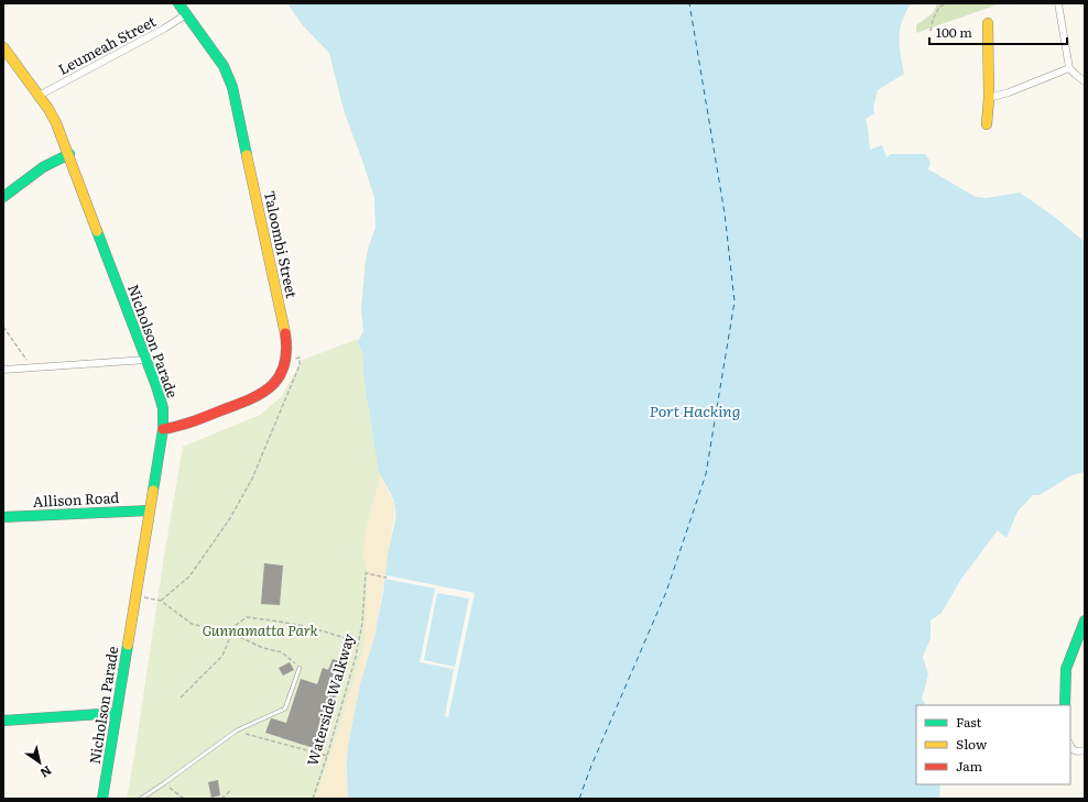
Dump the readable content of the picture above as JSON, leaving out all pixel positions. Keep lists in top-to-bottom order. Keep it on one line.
{"streets":{"street":["Leumeah Street","Taloombi Street","Nicholson Parade","Allison Road"],"path":["Waterside Walkway"]},"crossings":[["Leumeah Street","Taloombi Street"],["Leumeah Street","Nicholson Parade"],["Taloombi Street","Nicholson Parade"],["Nicholson Parade","Allison Road"]],"water":["Port Hacking"],"parks":["Gunnamatta Park"],"legend":["Fast","Slow","Jam"],"scale_bar":"100 m","north":"bottom right"}
